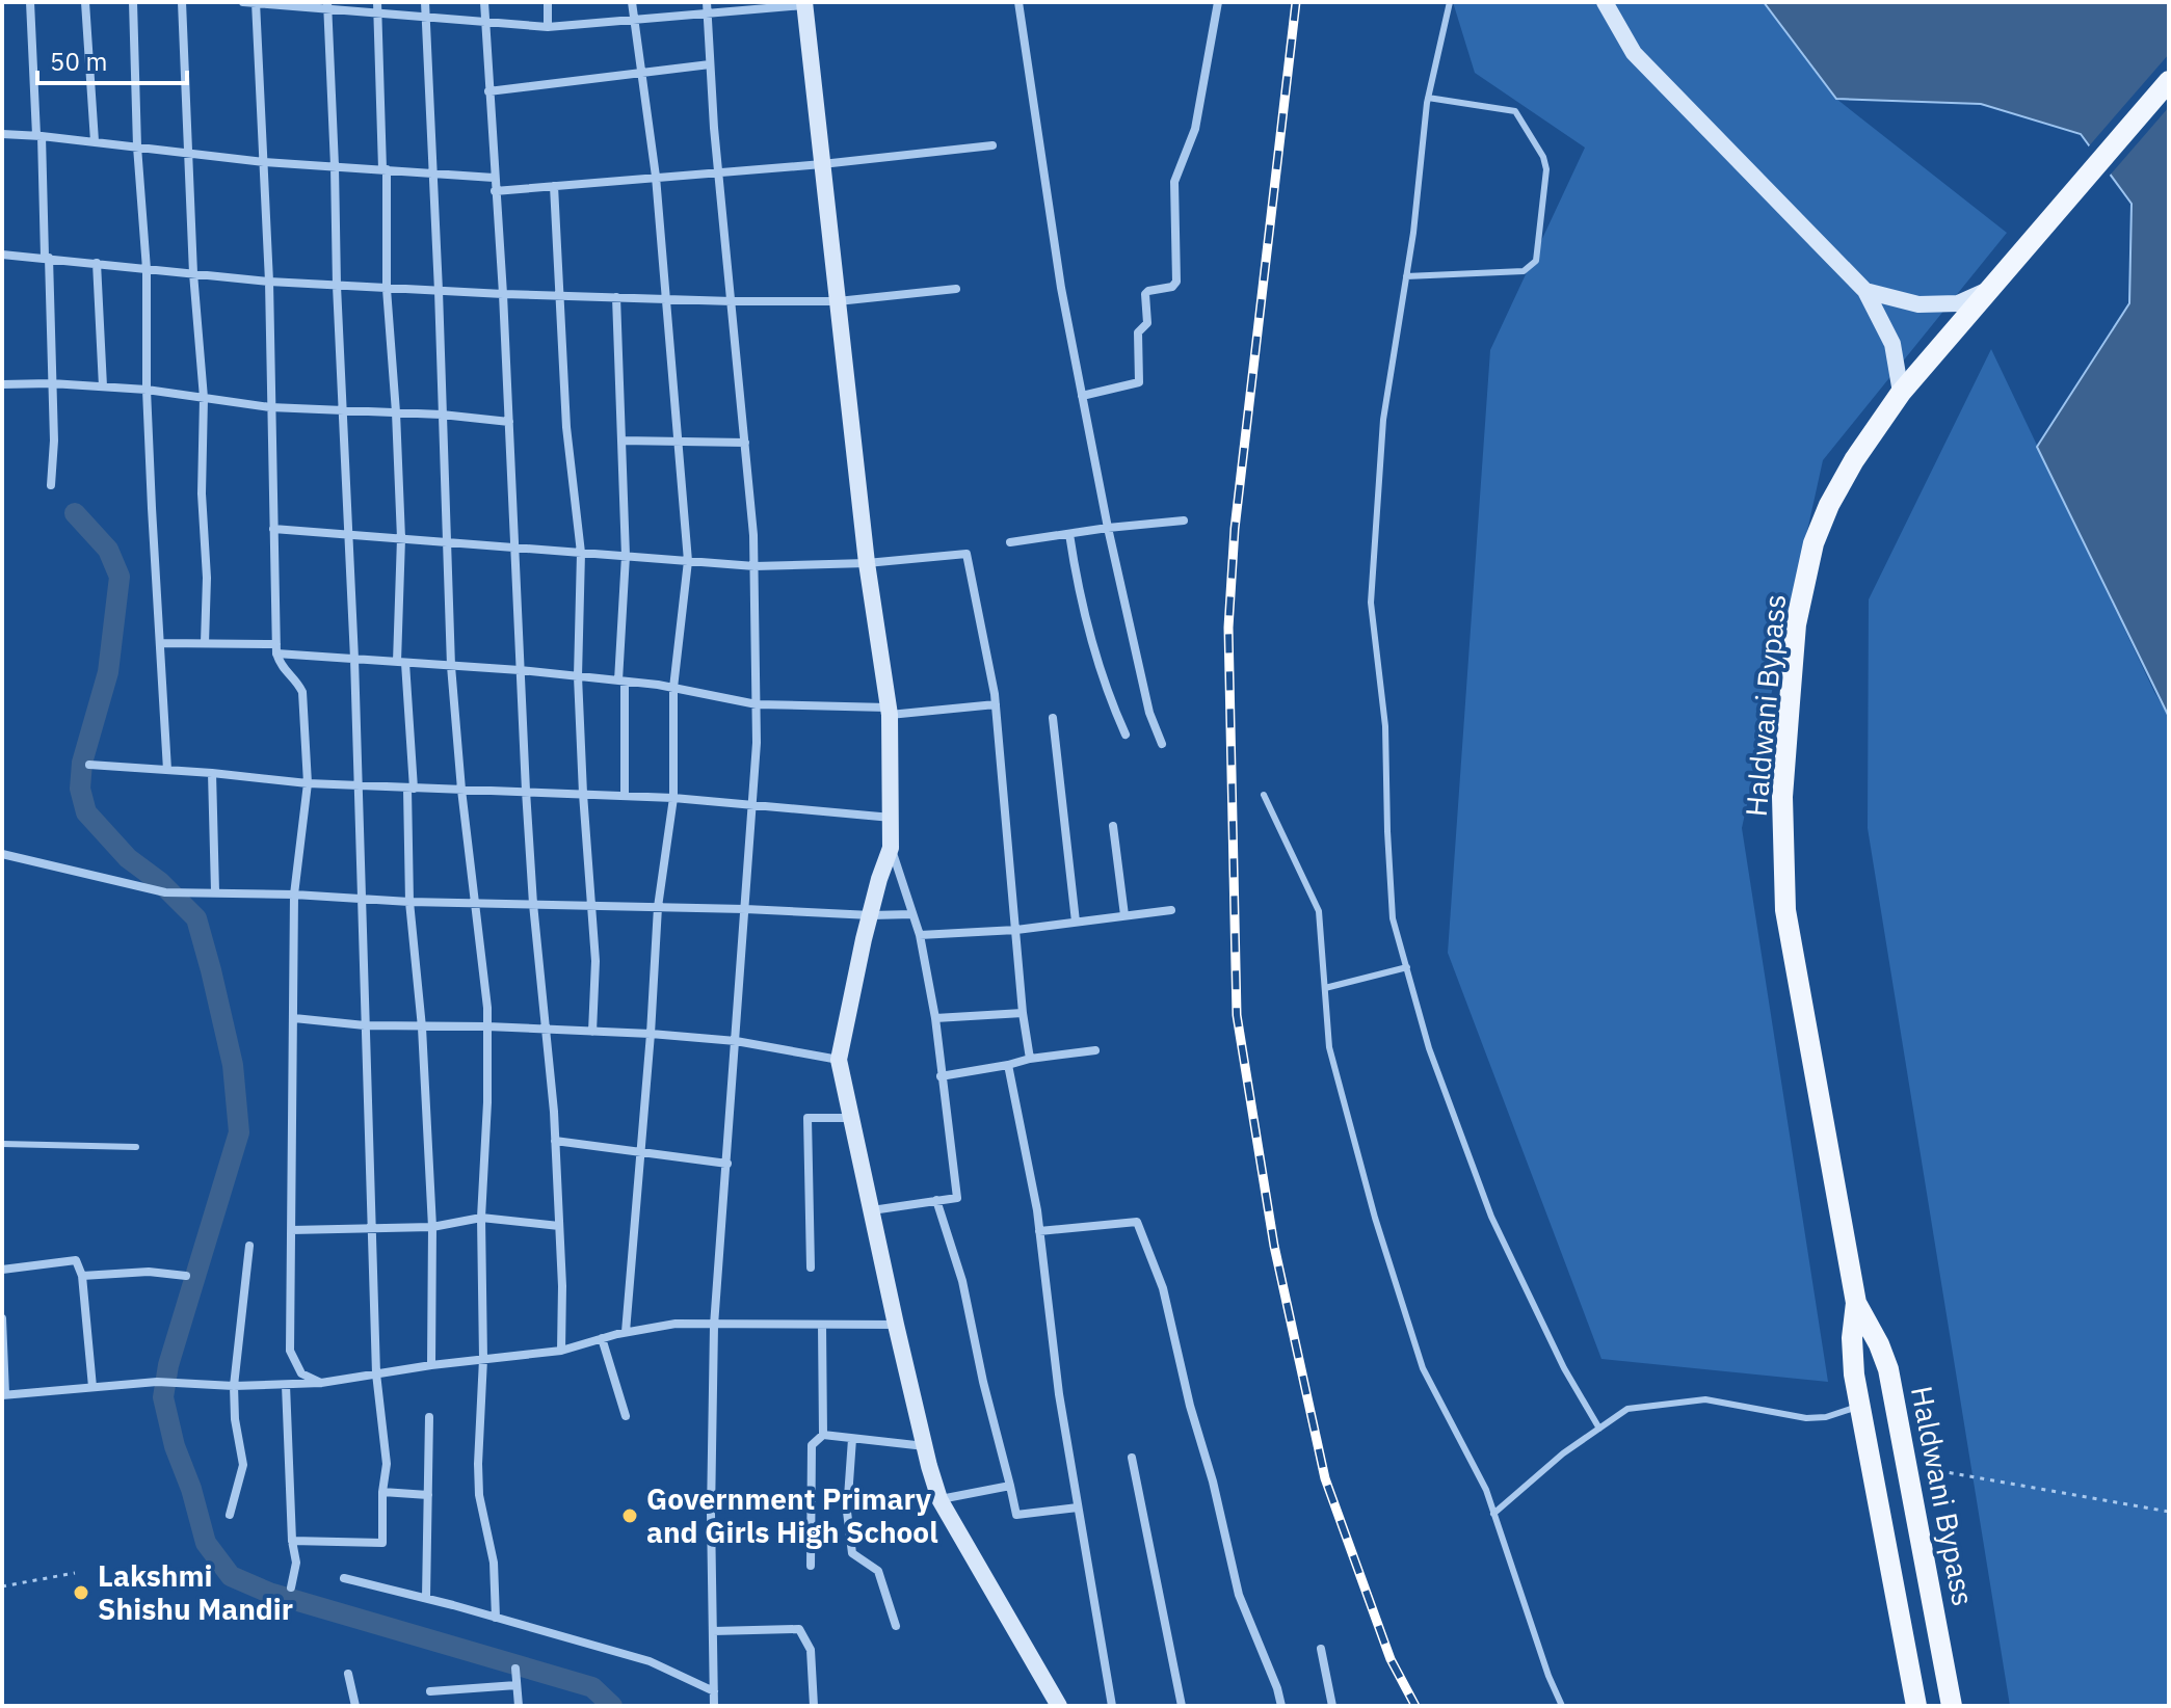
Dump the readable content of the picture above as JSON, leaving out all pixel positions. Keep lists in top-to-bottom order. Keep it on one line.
{"streets":{"main road":["Haldwani Bypass"]},"places":["Government Primary and Girls High School","Lakshmi Shishu Mandir"],"scale_bar":"50 m"}
